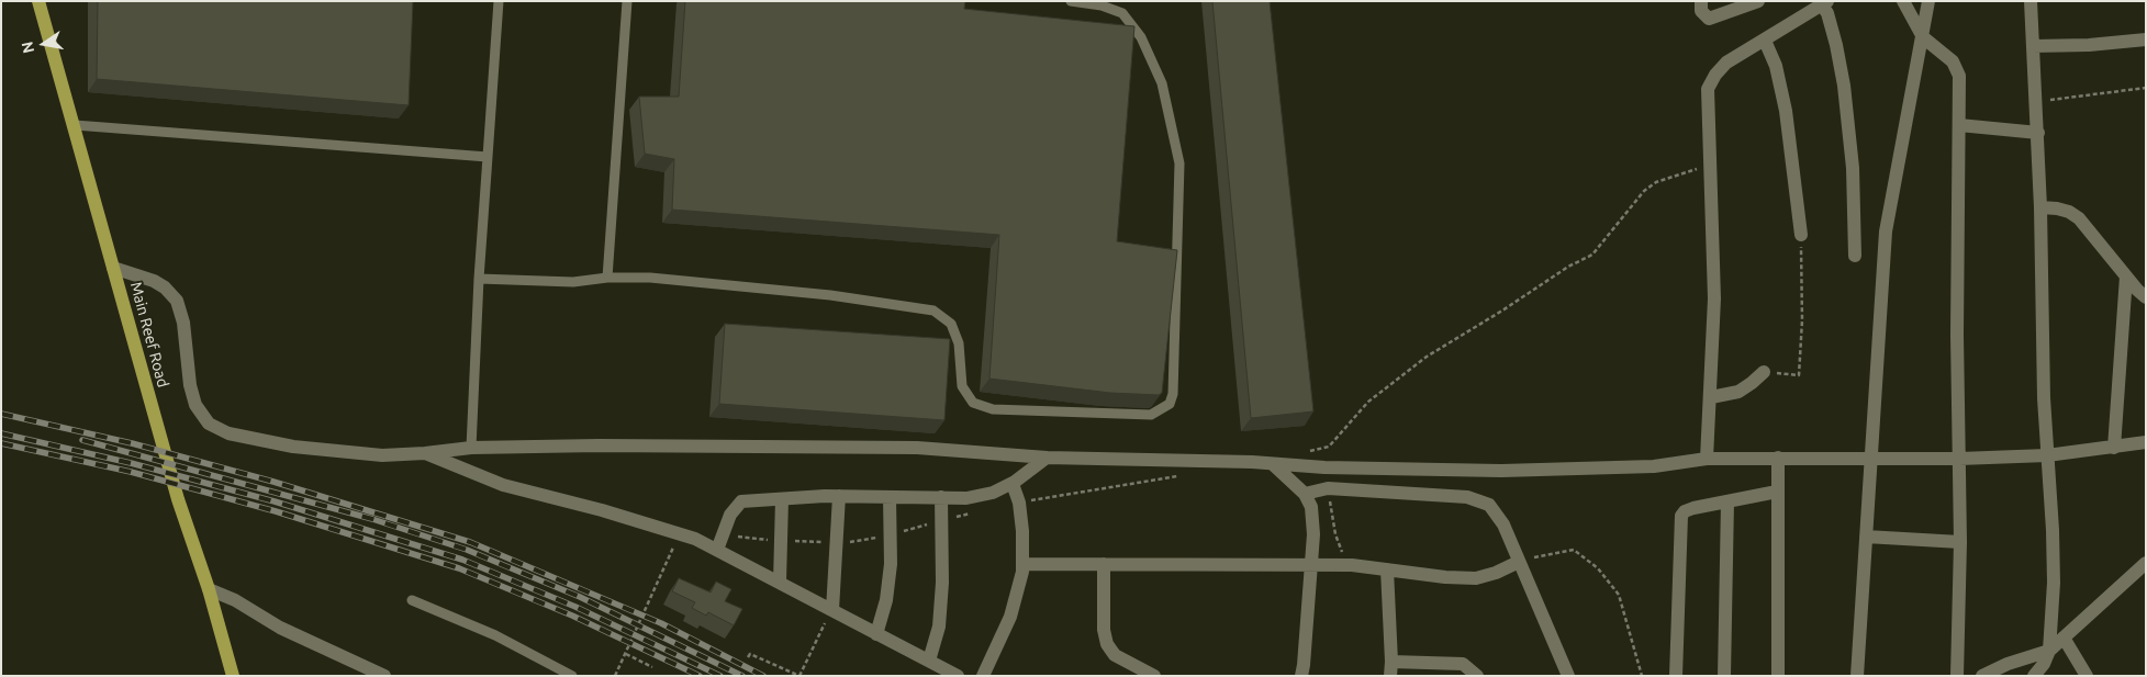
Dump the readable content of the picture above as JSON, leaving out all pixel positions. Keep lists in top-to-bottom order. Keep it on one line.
{"streets":{"main road":["Main Reef Road"]},"north":"left"}
